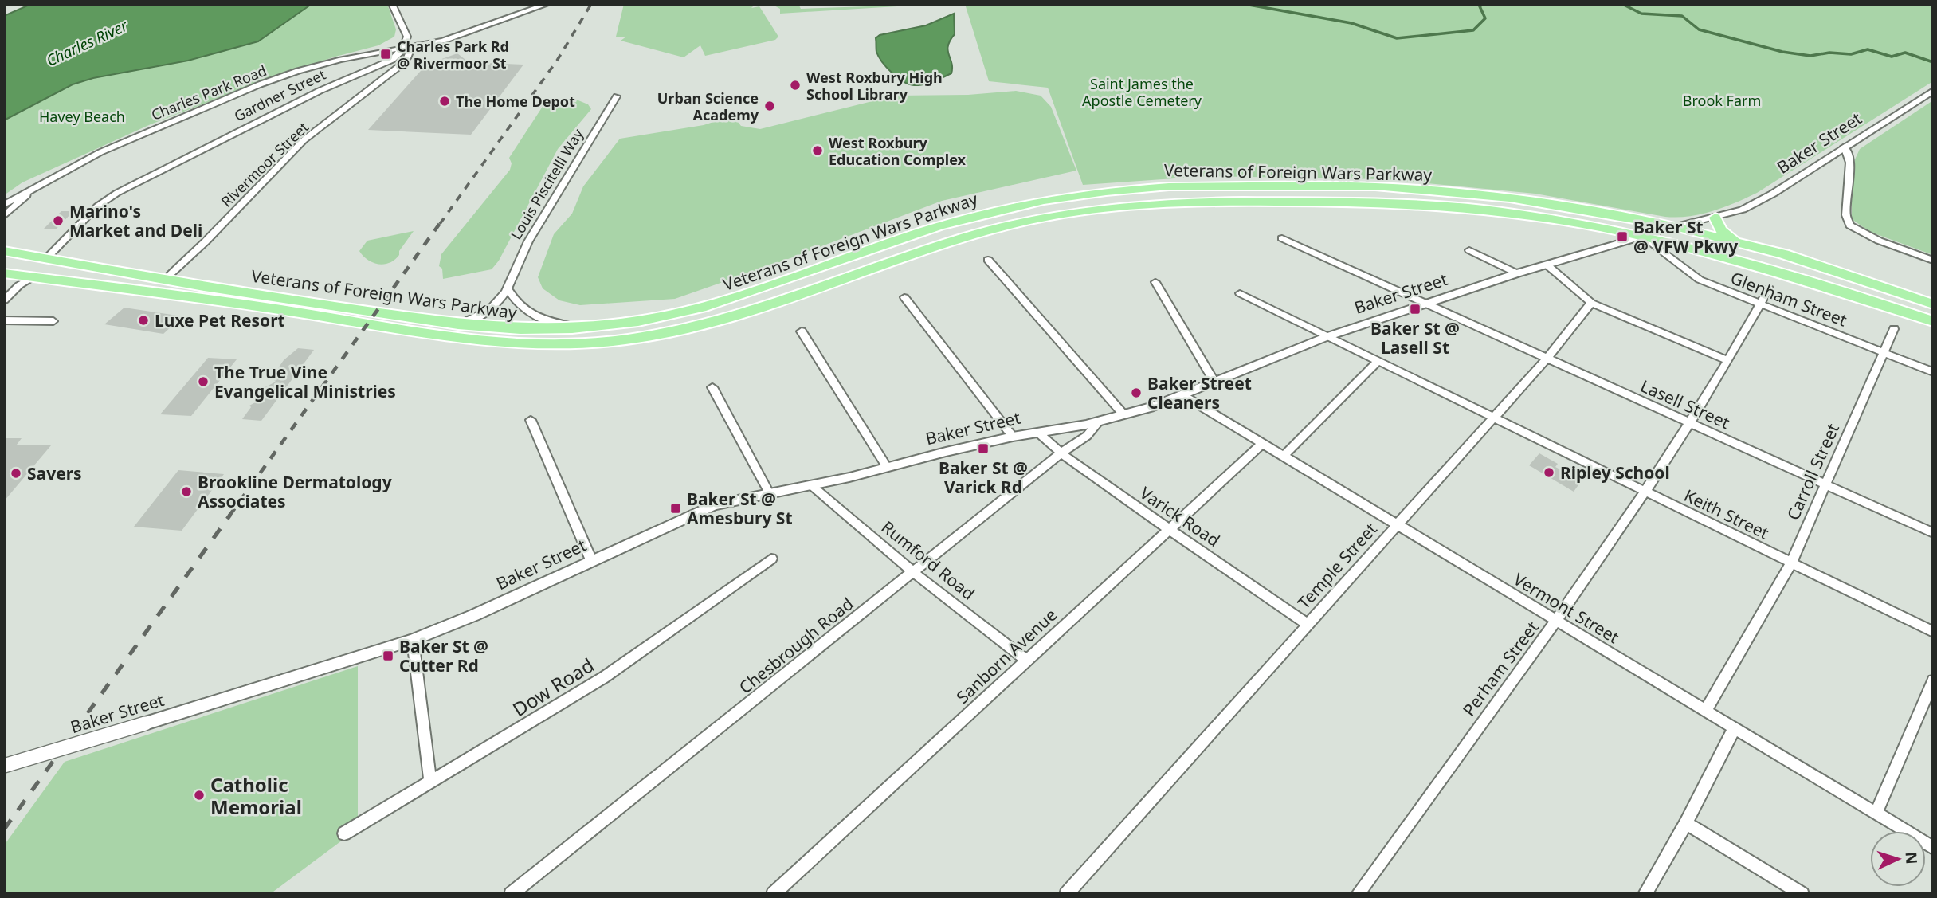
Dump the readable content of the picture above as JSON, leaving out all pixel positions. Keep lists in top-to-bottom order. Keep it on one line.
{"streets":{"highway":["Veterans of Foreign Wars Parkway"],"street":["Charles Park Road","Gardner Street","Baker Street","Rivermoor Street","Louis Piscitelli Way","Glenham Street","Lasell Street","Carroll Street","Keith Street","Varick Road","Rumford Road","Temple Street","Vermont Street","Chesbrough Road","Sanborn Avenue","Perham Street","Dow Road"]},"crossings":[["Charles Park Road","Gardner Street"],["Charles Park Road","Rivermoor Street"],["Gardner Street","Rivermoor Street"],["Gardner Street","Veterans of Foreign Wars Parkway"],["Baker Street","Veterans of Foreign Wars Parkway"],["Baker Street","Glenham Street"],["Baker Street","Lasell Street"],["Baker Street","Keith Street"],["Baker Street","Varick Road"],["Baker Street","Rumford Road"],["Baker Street","Vermont Street"],["Baker Street","Chesbrough Road"],["Rivermoor Street","Veterans of Foreign Wars Parkway"],["Veterans of Foreign Wars Parkway","Louis Piscitelli Way"],["Veterans of Foreign Wars Parkway","Glenham Street"],["Glenham Street","Carroll Street"],["Glenham Street","Perham Street"],["Lasell Street","Carroll Street"],["Lasell Street","Temple Street"],["Lasell Street","Perham Street"],["Carroll Street","Keith Street"],["Carroll Street","Vermont Street"],["Keith Street","Temple Street"],["Keith Street","Perham Street"],["Varick Road","Temple Street"],["Varick Road","Chesbrough Road"],["Varick Road","Sanborn Avenue"],["Rumford Road","Chesbrough Road"],["Rumford Road","Sanborn Avenue"],["Temple Street","Vermont Street"],["Vermont Street","Sanborn Avenue"],["Vermont Street","Perham Street"]],"water":["Charles River"],"parks":["Saint James the Apostle Cemetery","Brook Farm","Havey Beach"],"places":{"transit":["Charles Park Rd @ Rivermoor St","Baker St @ VFW Pkwy","Baker St @ Lasell St","Baker St @ Varick Rd","Baker St @ Amesbury St","Baker St @ Cutter Rd"],"other":["West Roxbury High School Library","The Home Depot","Urban Science Academy","West Roxbury Education Complex","Marino's Market and Deli","Luxe Pet Resort","The True Vine Evangelical Ministries","Baker Street Cleaners","Ripley School","Savers","Brookline Dermatology Associates","Catholic Memorial"]},"north":"right"}
